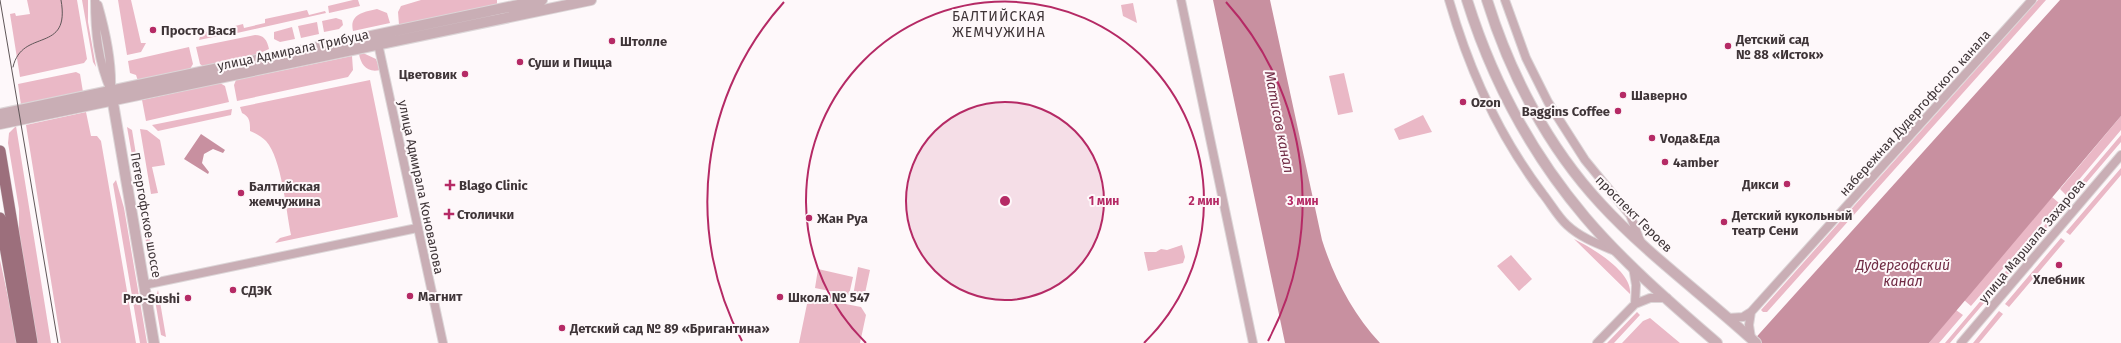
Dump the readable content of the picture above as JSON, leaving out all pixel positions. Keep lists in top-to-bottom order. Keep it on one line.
{"streets":{"street":["улица Адмирала Трибуца","набережная Дудергофского канала","улица Адмирала Коновалова","проспект Героев","Петергофское шоссе","улица Маршала Захарова"]},"crossings":[["улица Адмирала Трибуца","улица Адмирала Коновалова"],["улица Адмирала Трибуца","Петергофское шоссе"]],"districts":["БАЛТИЙСКАЯ ЖЕМЧУЖИНА"],"water":["Матисов канал","Дудергофский канал"],"places":{"other":["Просто Вася","Штолле","Детский сад № 88 «Исток»","Суши и Пицца","Цветовик","Шаверно","Ozon","Baggins Coffee","Vода&Еда","4amber","Дикси","Балтийская жемчужина","Жан Руа","Детский кукольный театр Сени","Хлебник","СДЭК","Магнит","Школа № 547","Pro-Sushi","Детский сад № 89 «Бригантина»"],"health":["Blago Clinic","Столички"]},"rings":["1 мин","2 мин","3 мин"]}
